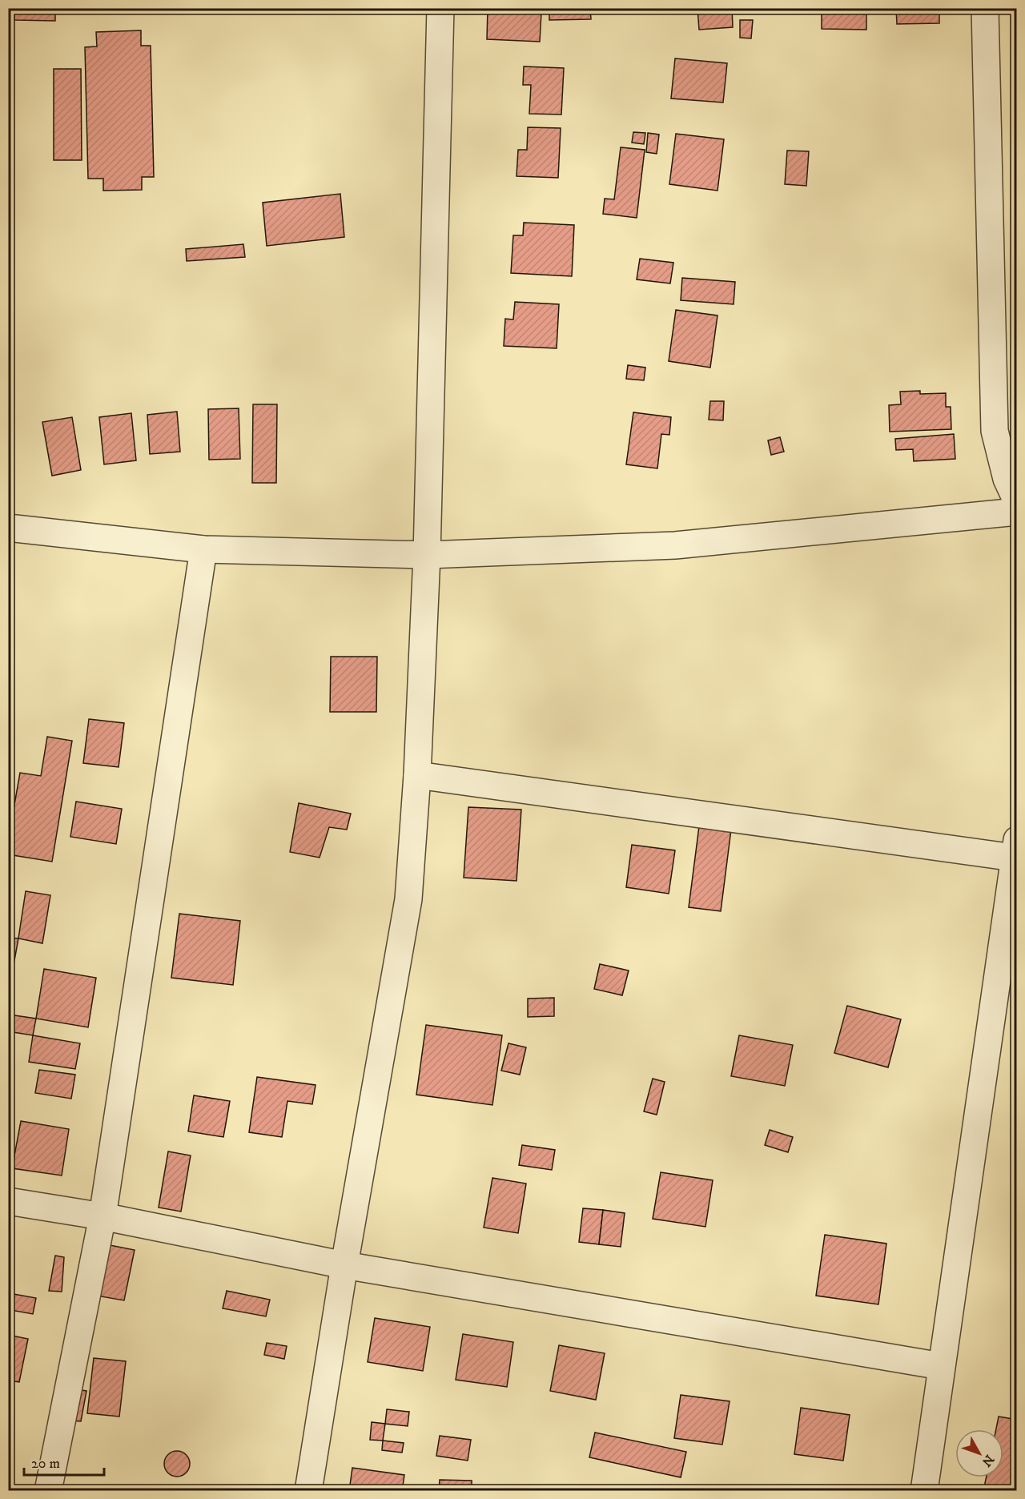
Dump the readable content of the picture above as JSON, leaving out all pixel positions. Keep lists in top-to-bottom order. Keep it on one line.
{"scale_bar":"20 m","north":"bottom right"}
